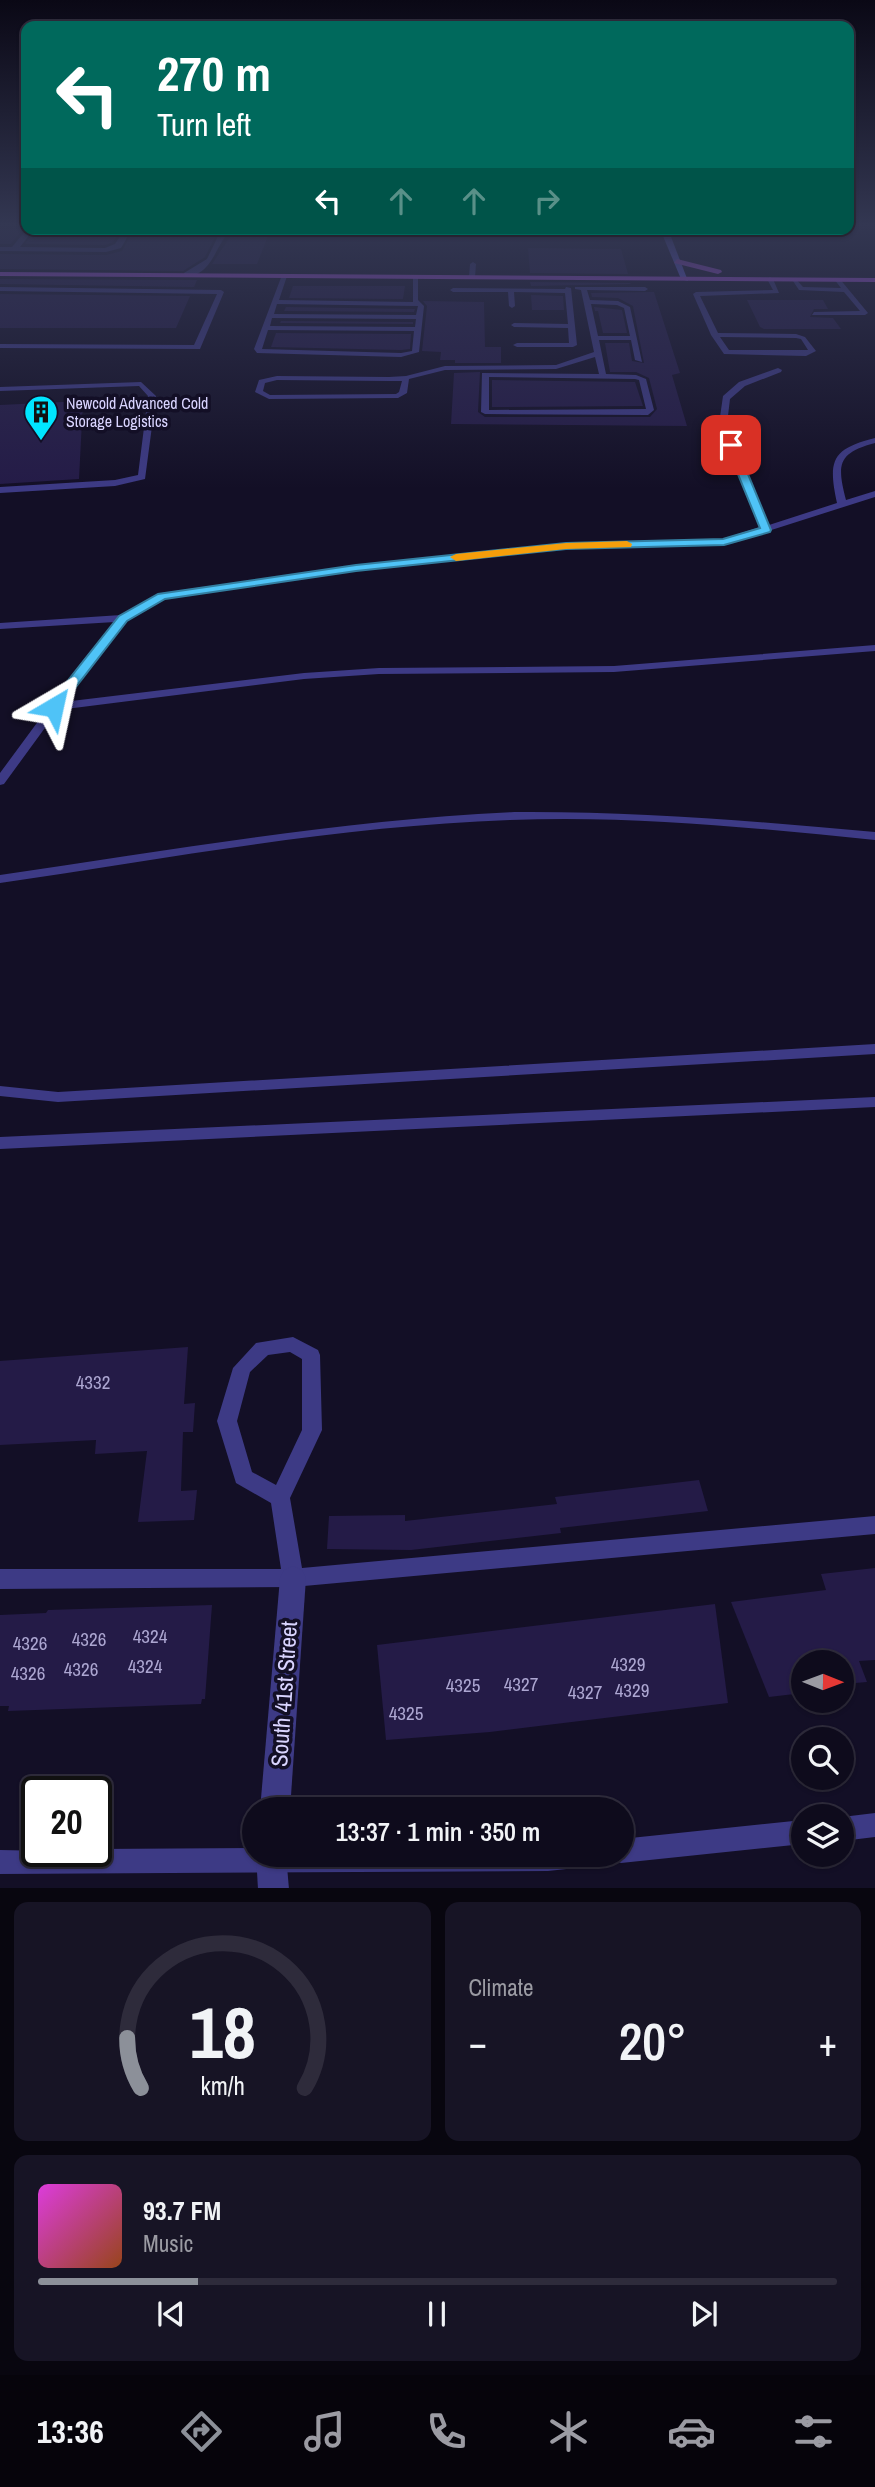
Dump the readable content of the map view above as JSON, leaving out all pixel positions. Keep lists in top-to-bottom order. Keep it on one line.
{"streets":{"street":["South 41st Street"]},"places":{"building":["Newcold Advanced Cold Storage Logistics"]},"house_numbers":["4332","4324","4326","4326","4329","4324","4326","4326","4327","4325","4329","4327","4325"],"north":"right","page":{"turn":["270 m","Turn left"],"limit":"20","trip":"13:37 · 1 min · 350 m","tile":"Climate","heat":["−","20°","+"],"song":["93.7 FM","Music"],"tabs":"13:36","gauge":["18","km/h"]}}
